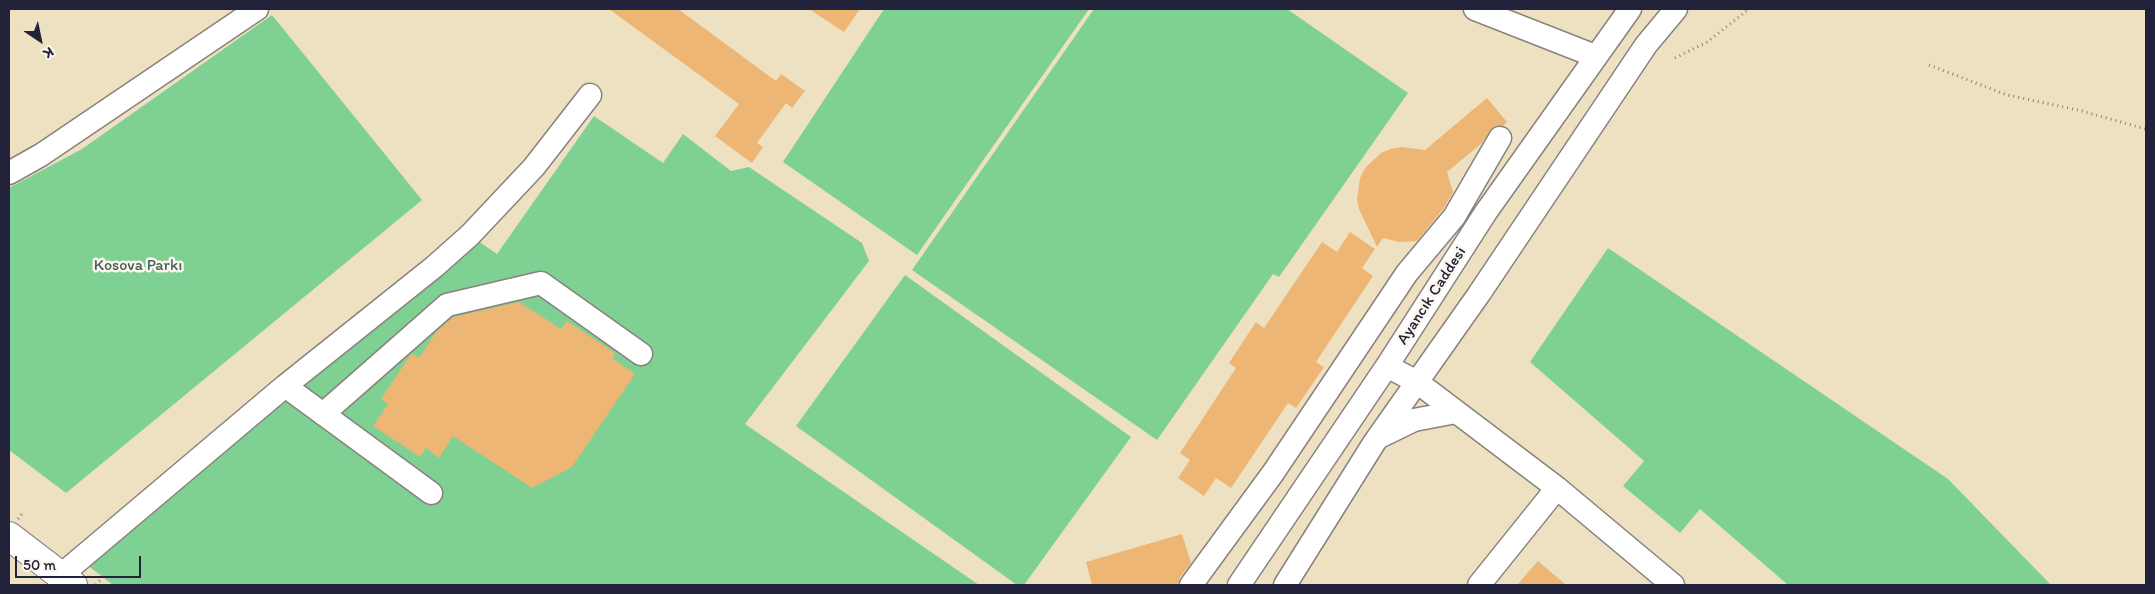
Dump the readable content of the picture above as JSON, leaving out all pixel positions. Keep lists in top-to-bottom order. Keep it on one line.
{"streets":{"street":["Ayancık Caddesi"]},"parks":["Kosova Parkı"],"scale_bar":"50 m","north":"bottom right"}
